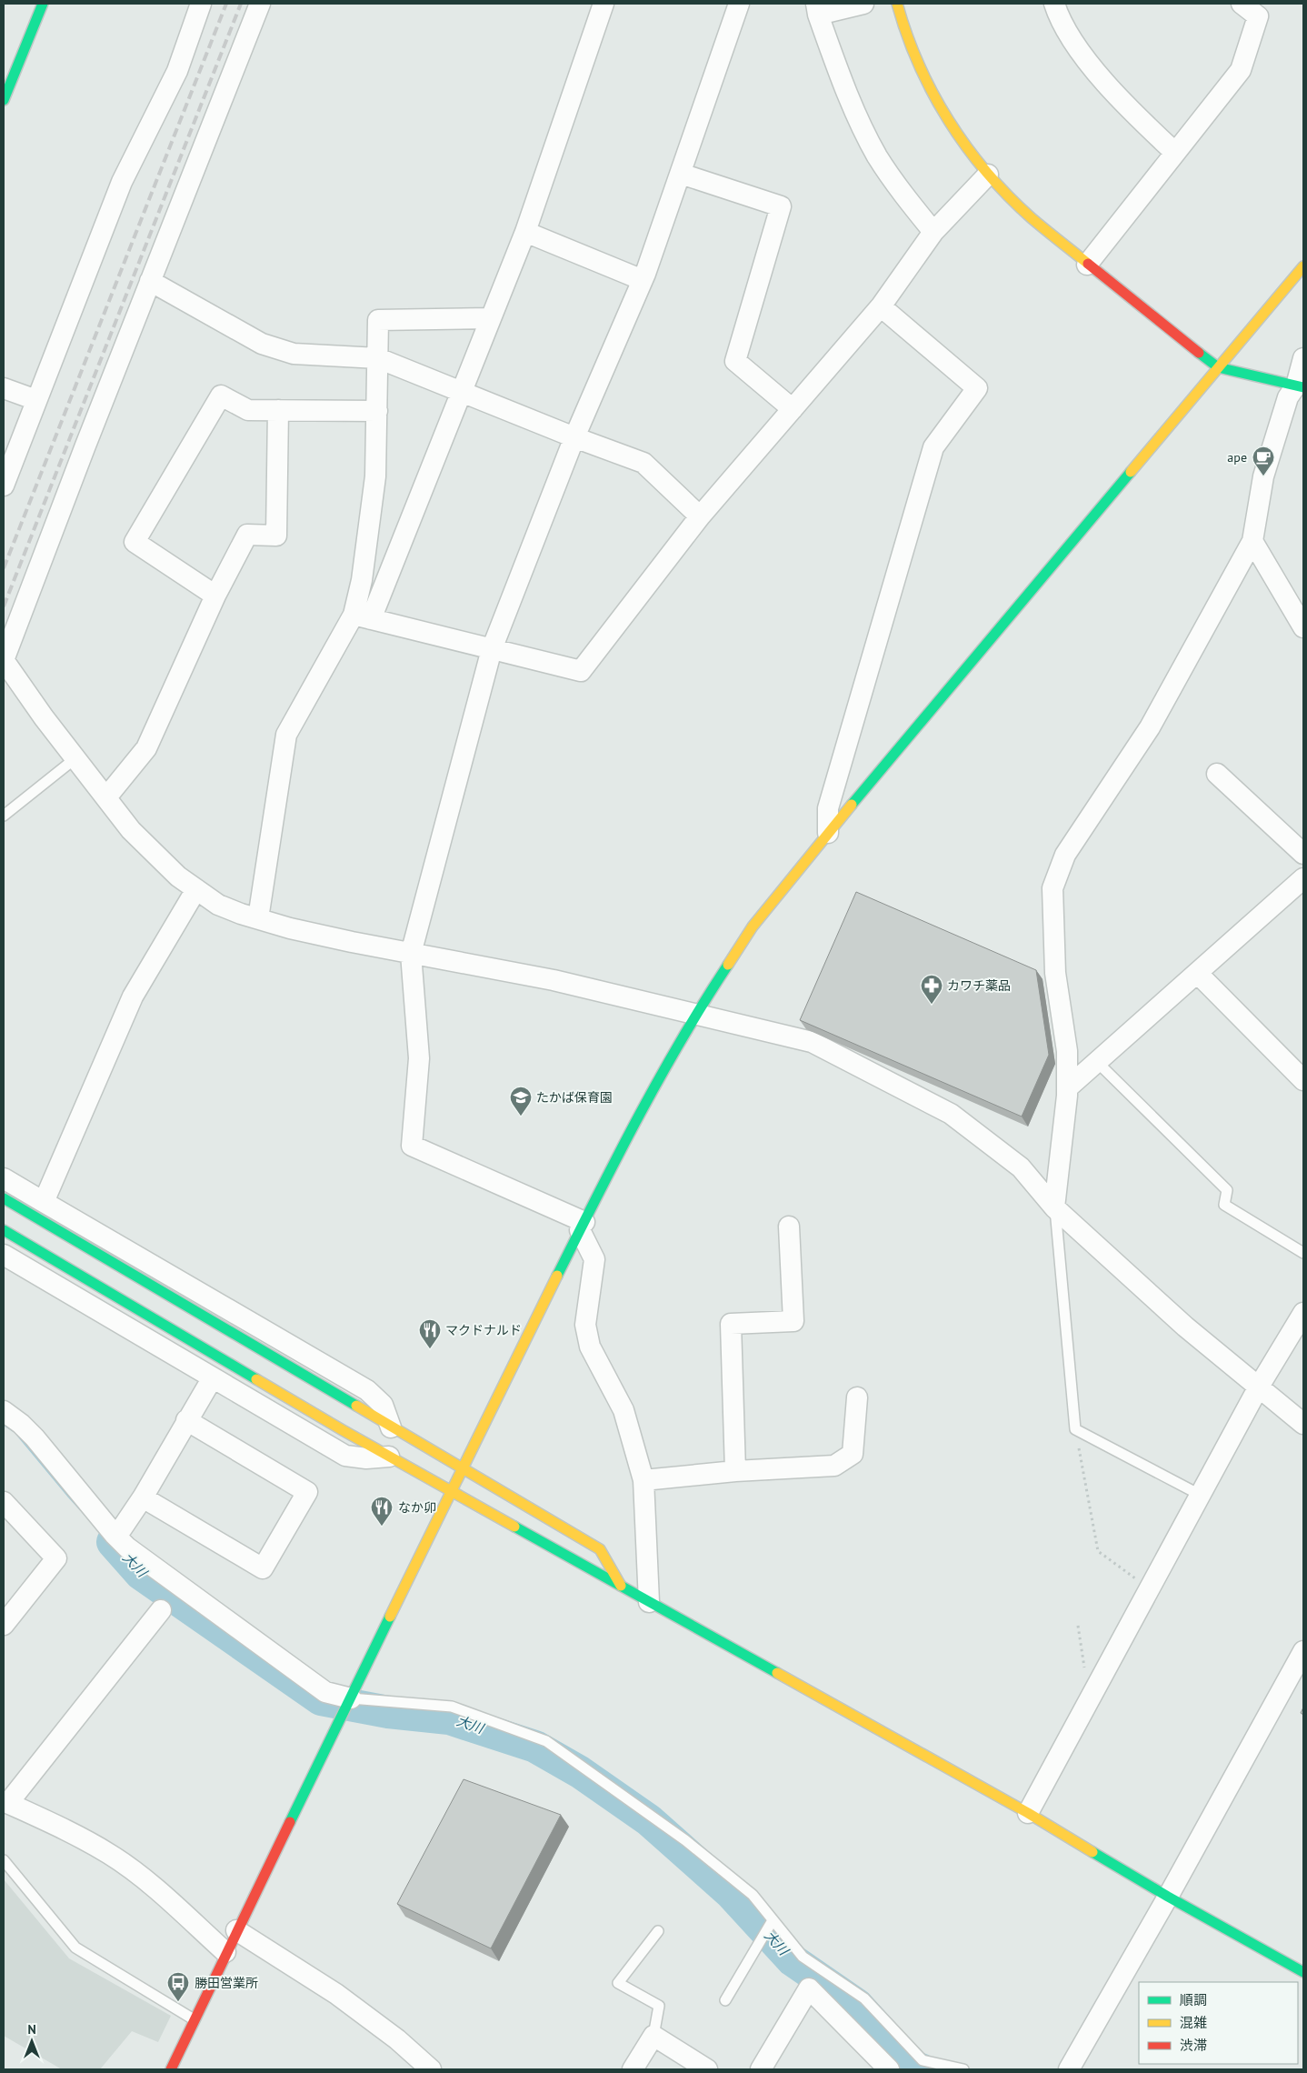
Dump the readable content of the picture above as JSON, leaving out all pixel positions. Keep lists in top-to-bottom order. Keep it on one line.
{"water":["大川"],"places":{"cafe":["ape"],"pharmacy":["カワチ薬品"],"school or university":["たかば保育園"],"restaurant":["マクドナルド","なか卯"],"bus stop":["勝田営業所"]},"legend":["順調","混雑","渋滞"],"north":"top"}
